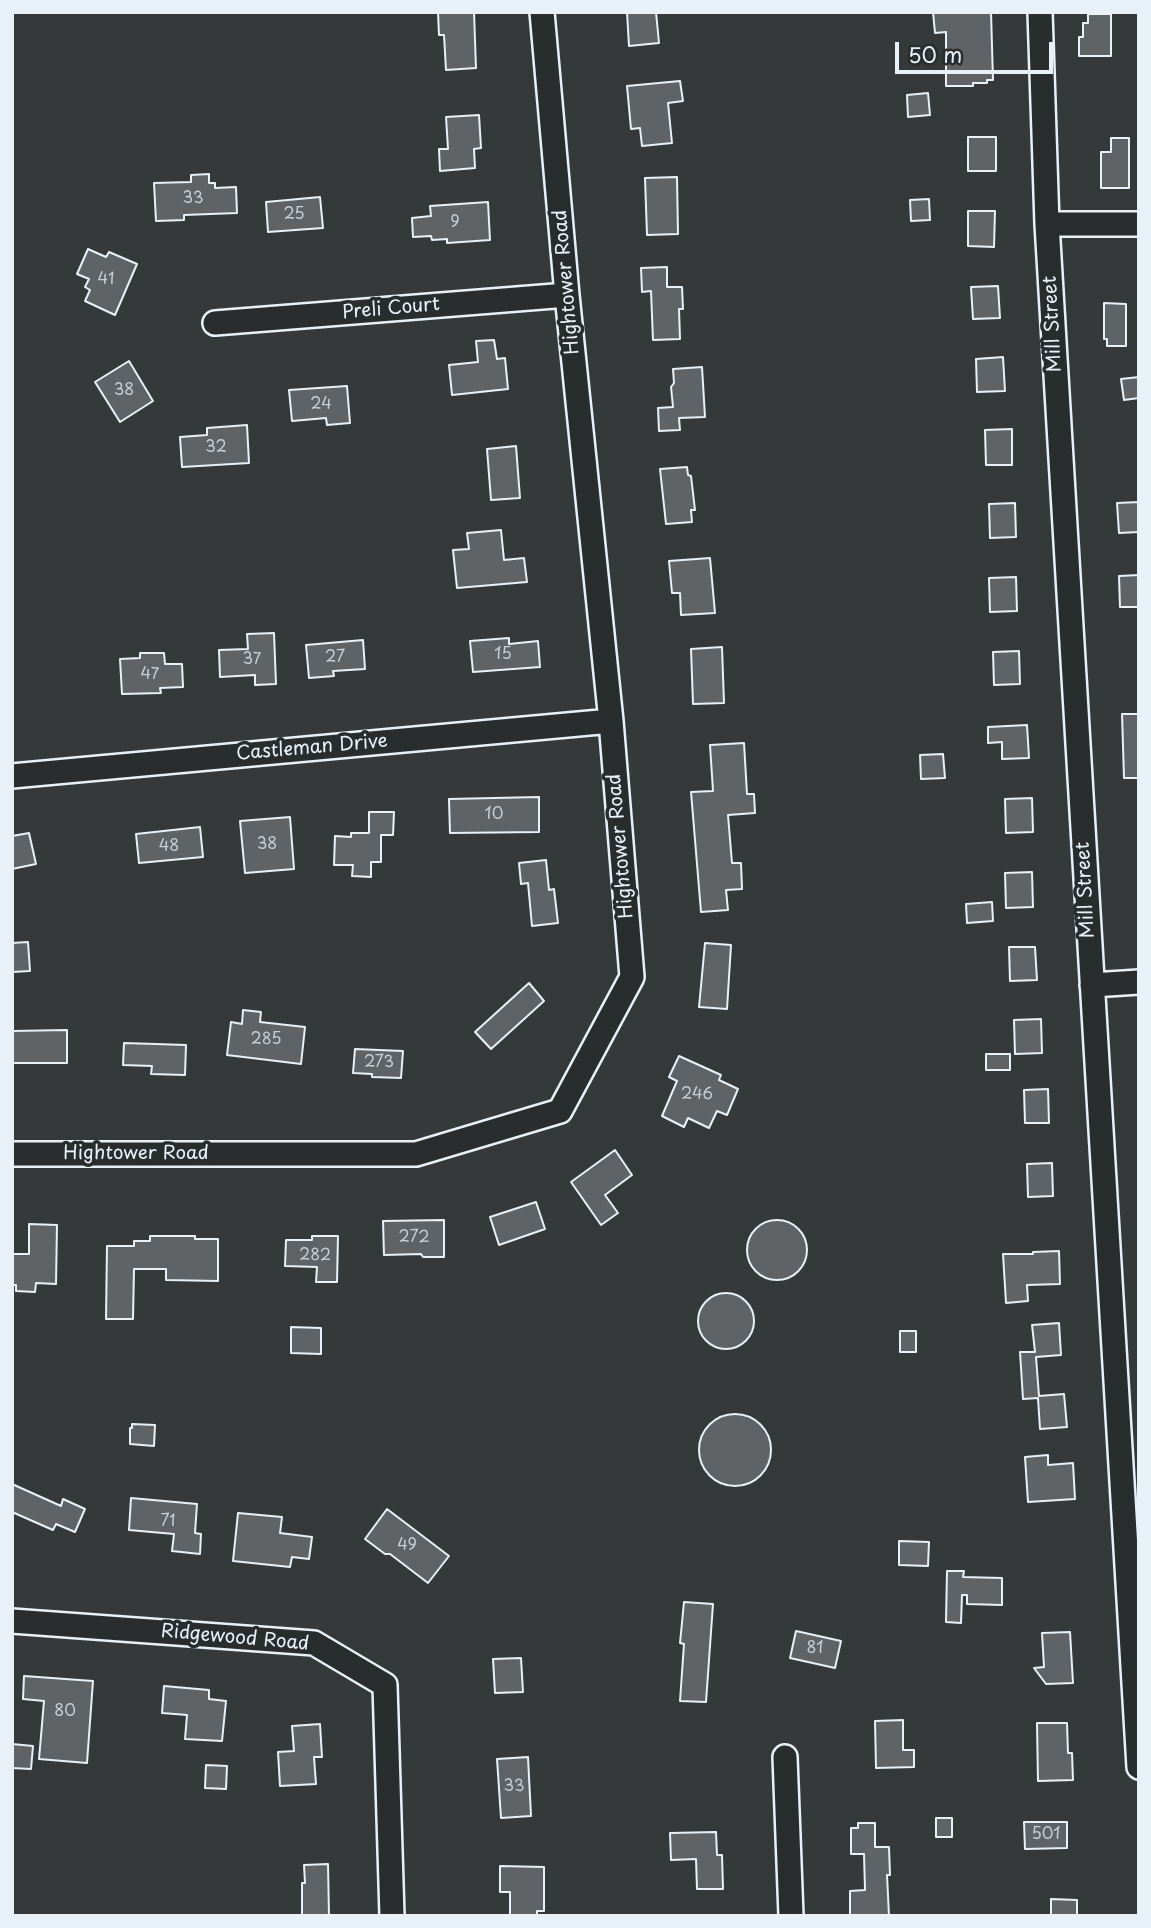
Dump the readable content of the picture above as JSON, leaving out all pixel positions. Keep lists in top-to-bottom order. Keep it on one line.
{"streets":{"street":["Hightower Road","Preli Court","Mill Street","Castleman Drive","Ridgewood Road"]},"crossings":[["Hightower Road","Preli Court"],["Hightower Road","Castleman Drive"]],"house_numbers":["33","25","9","41","38","24","32","15","27","37","47","10","38","48","285","273","246","272","282","71","49","81","80","33","501"],"scale_bar":"50 m"}
